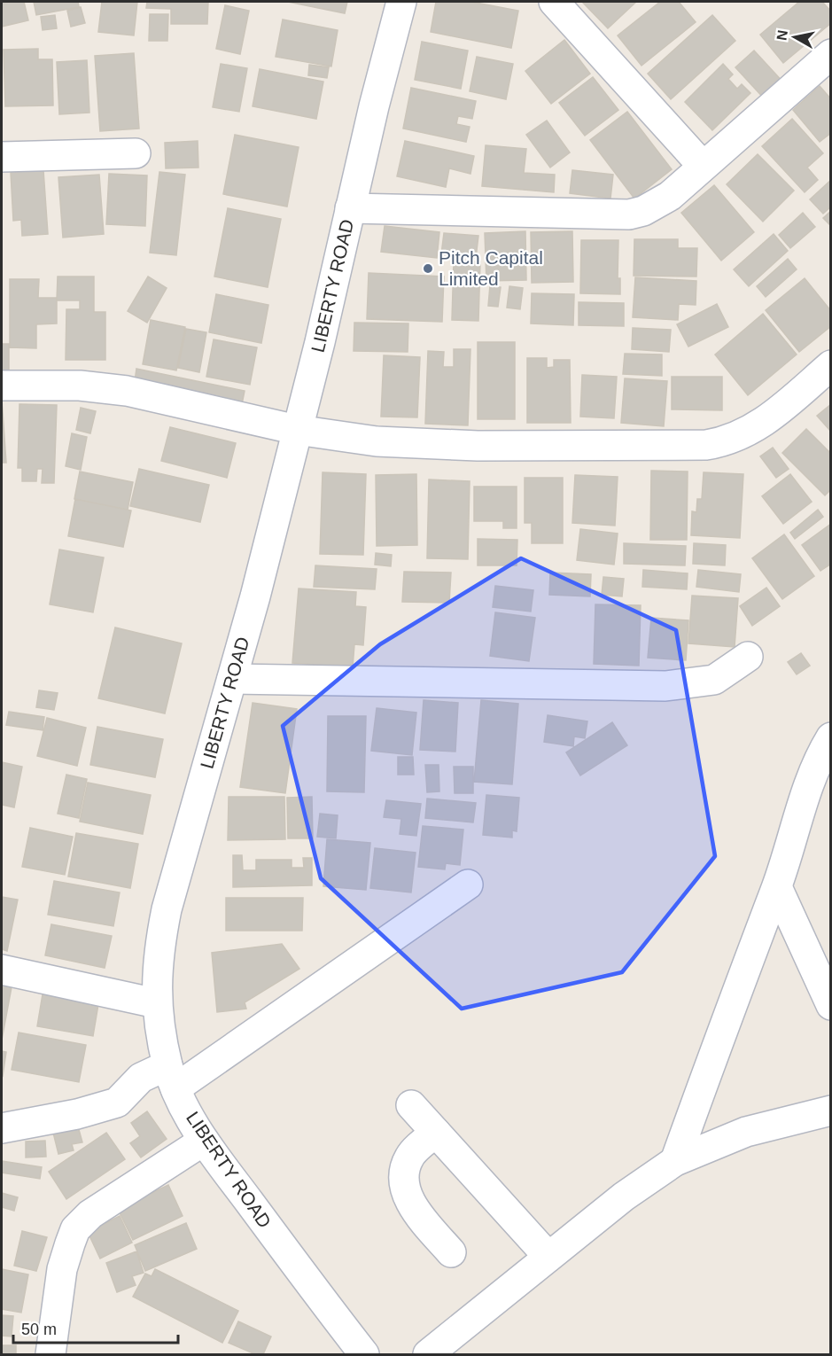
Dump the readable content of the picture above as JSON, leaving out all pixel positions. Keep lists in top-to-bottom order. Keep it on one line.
{"streets":{"street":["LIBERTY ROAD"]},"places":["Pitch Capital Limited"],"scale_bar":"50 m","north":"left"}
